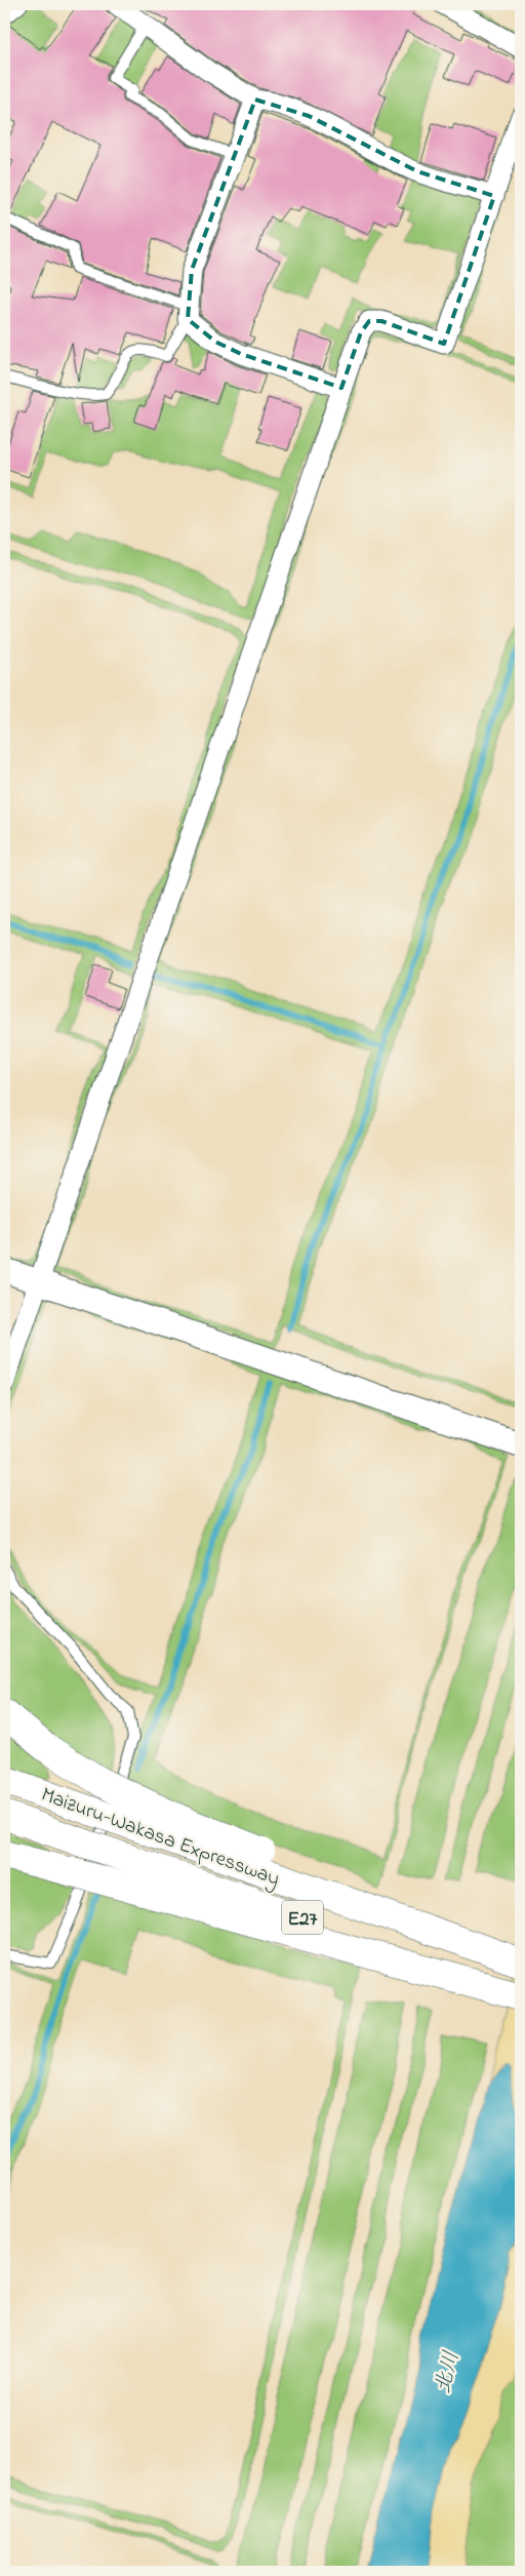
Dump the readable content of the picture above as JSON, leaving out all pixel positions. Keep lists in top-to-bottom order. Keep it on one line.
{"streets":{"highway":["Maizuru-Wakasa Expressway","E27"]},"water":["北川"]}
